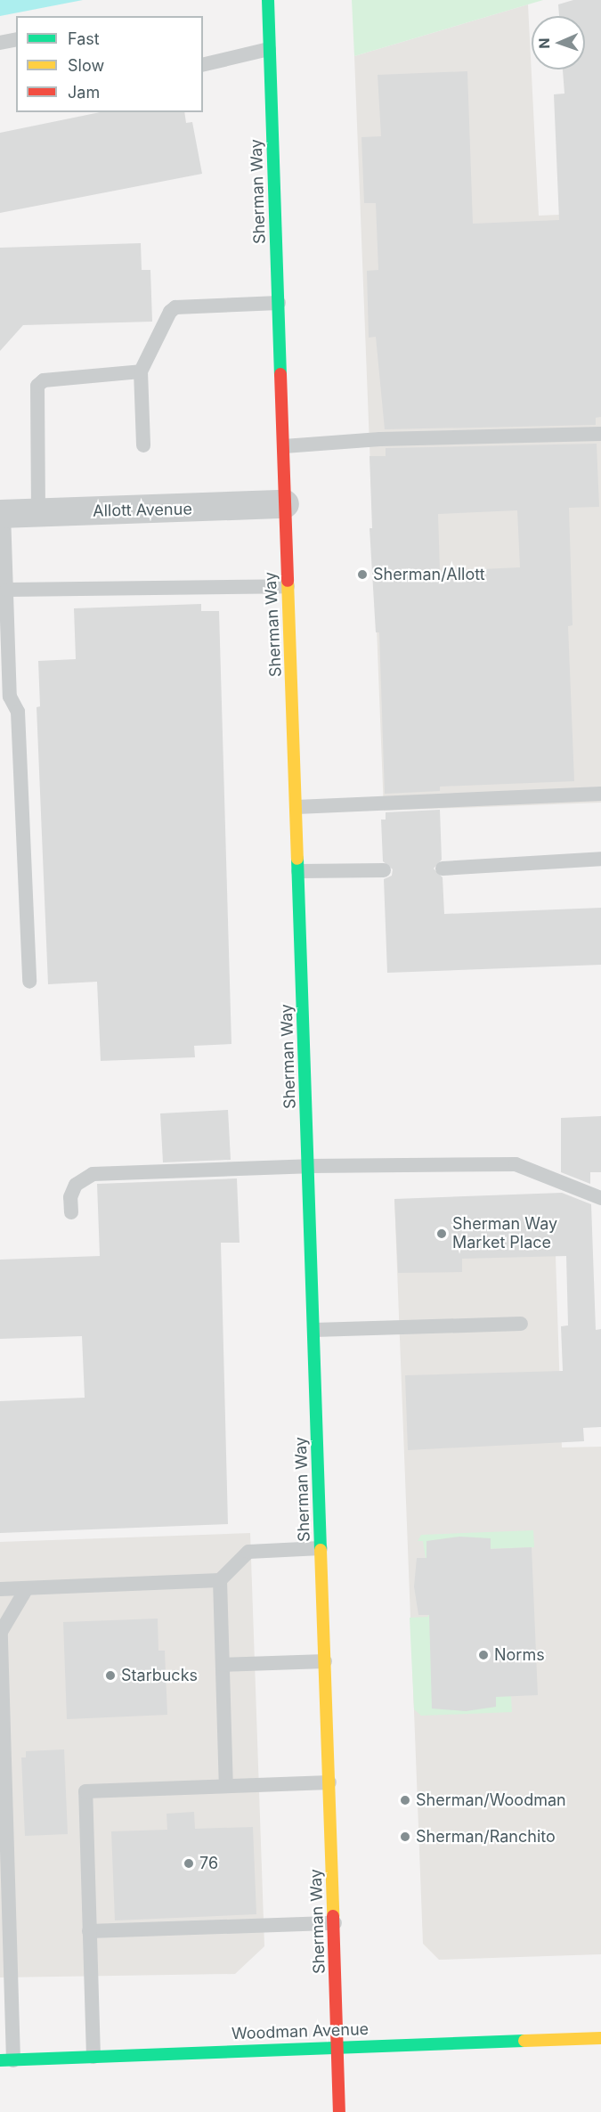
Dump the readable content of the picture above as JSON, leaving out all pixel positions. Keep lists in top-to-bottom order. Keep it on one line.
{"streets":{"main road":["Sherman Way","Woodman Avenue"],"street":["Allott Avenue"]},"crossings":[["Sherman Way","Allott Avenue"],["Sherman Way","Woodman Avenue"]],"places":["Sherman/Allott","Sherman Way Market Place","Norms","Starbucks","Sherman/Woodman","Sherman/Ranchito","76"],"legend":["Fast","Slow","Jam"],"north":"left"}
